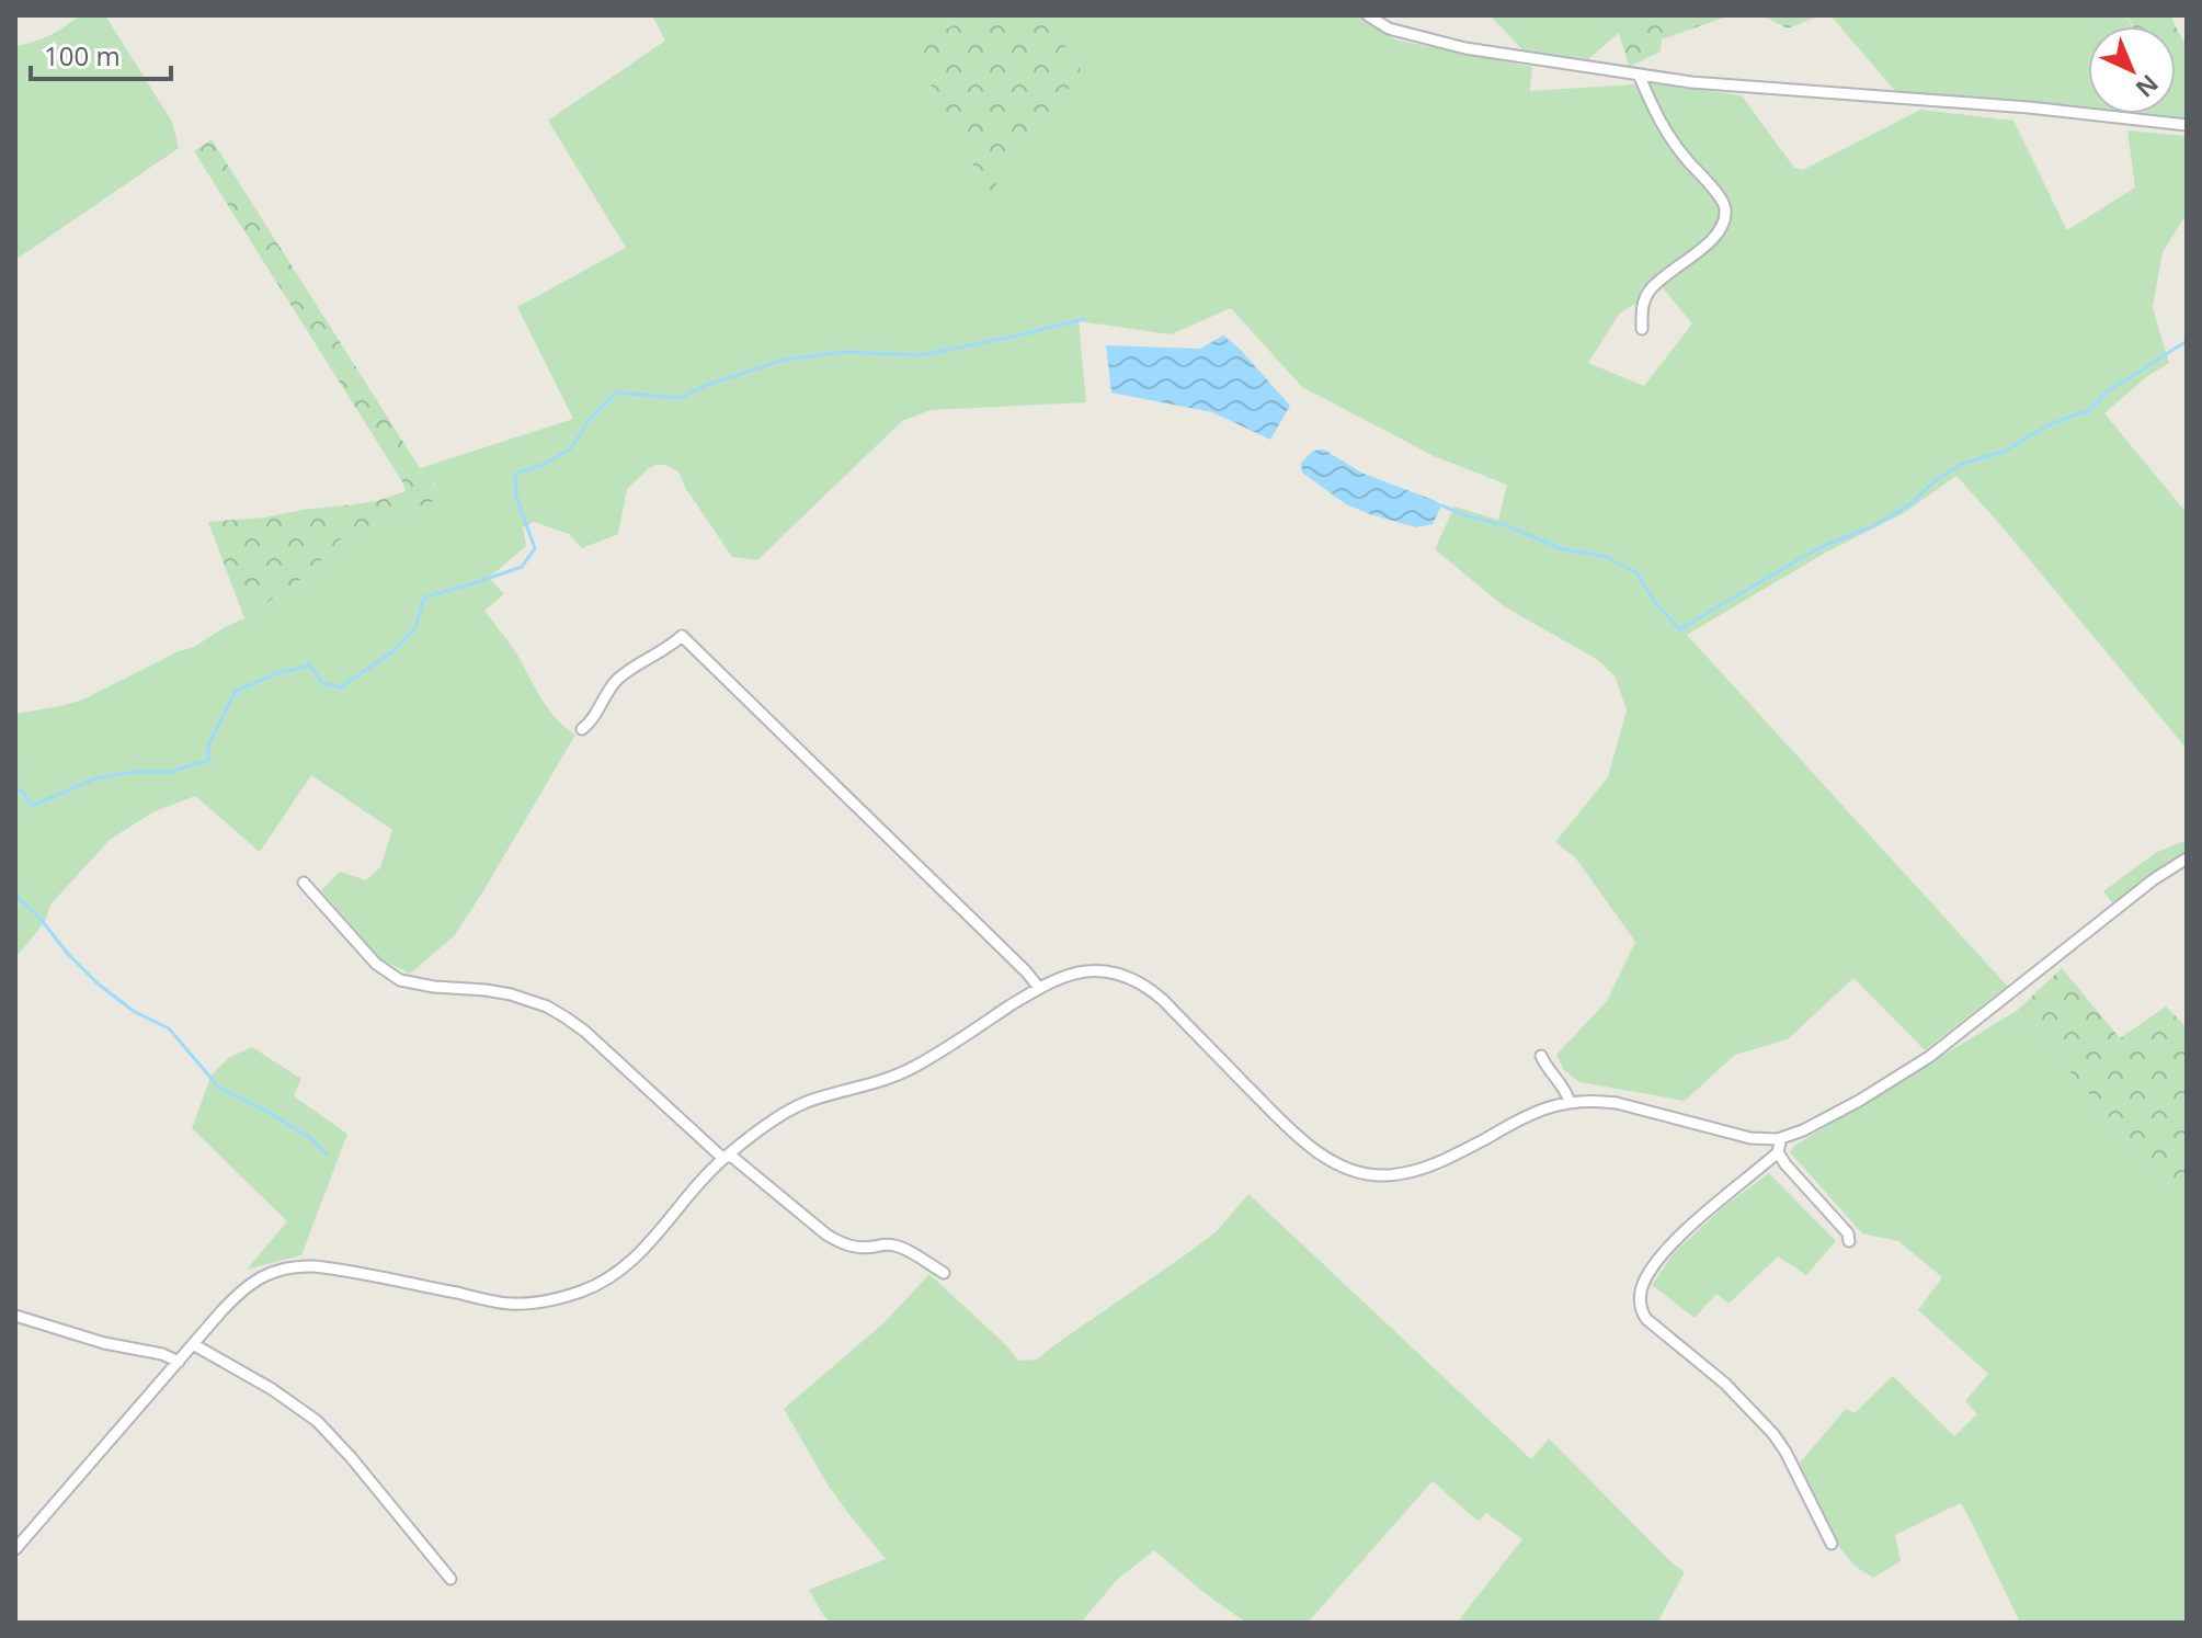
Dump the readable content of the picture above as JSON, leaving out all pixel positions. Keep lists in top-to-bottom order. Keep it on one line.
{"scale_bar":"100 m","north":"bottom right"}
